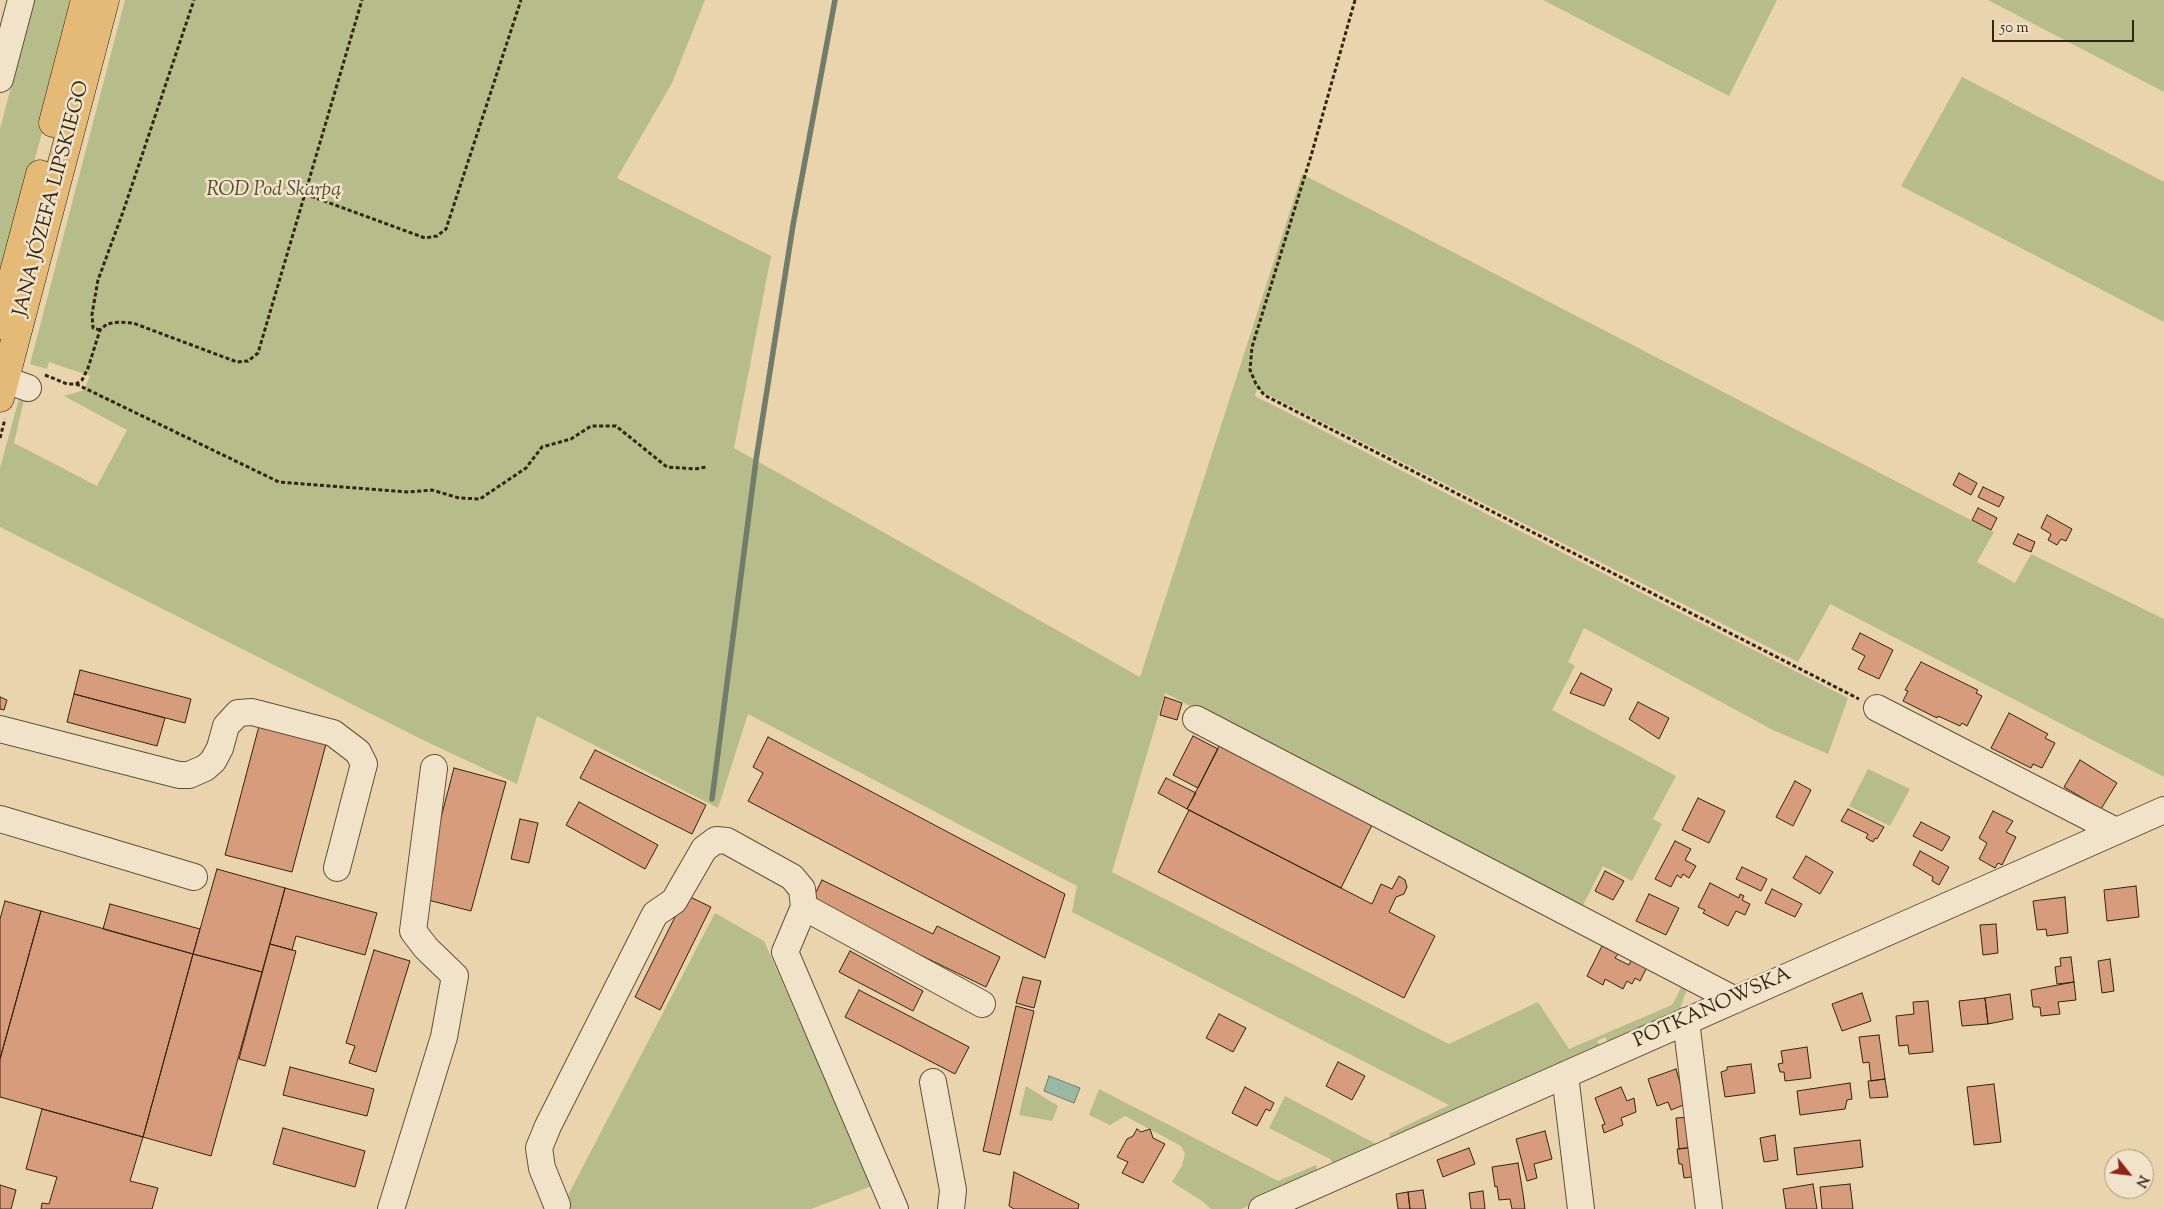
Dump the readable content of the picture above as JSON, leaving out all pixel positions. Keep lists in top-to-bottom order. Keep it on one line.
{"streets":{"main road":["JANA JÓZEFA LIPSKIEGO"],"street":["POTKANOWSKA"]},"parks":["ROD Pod Skarpą"],"scale_bar":"50 m","north":"bottom right"}
